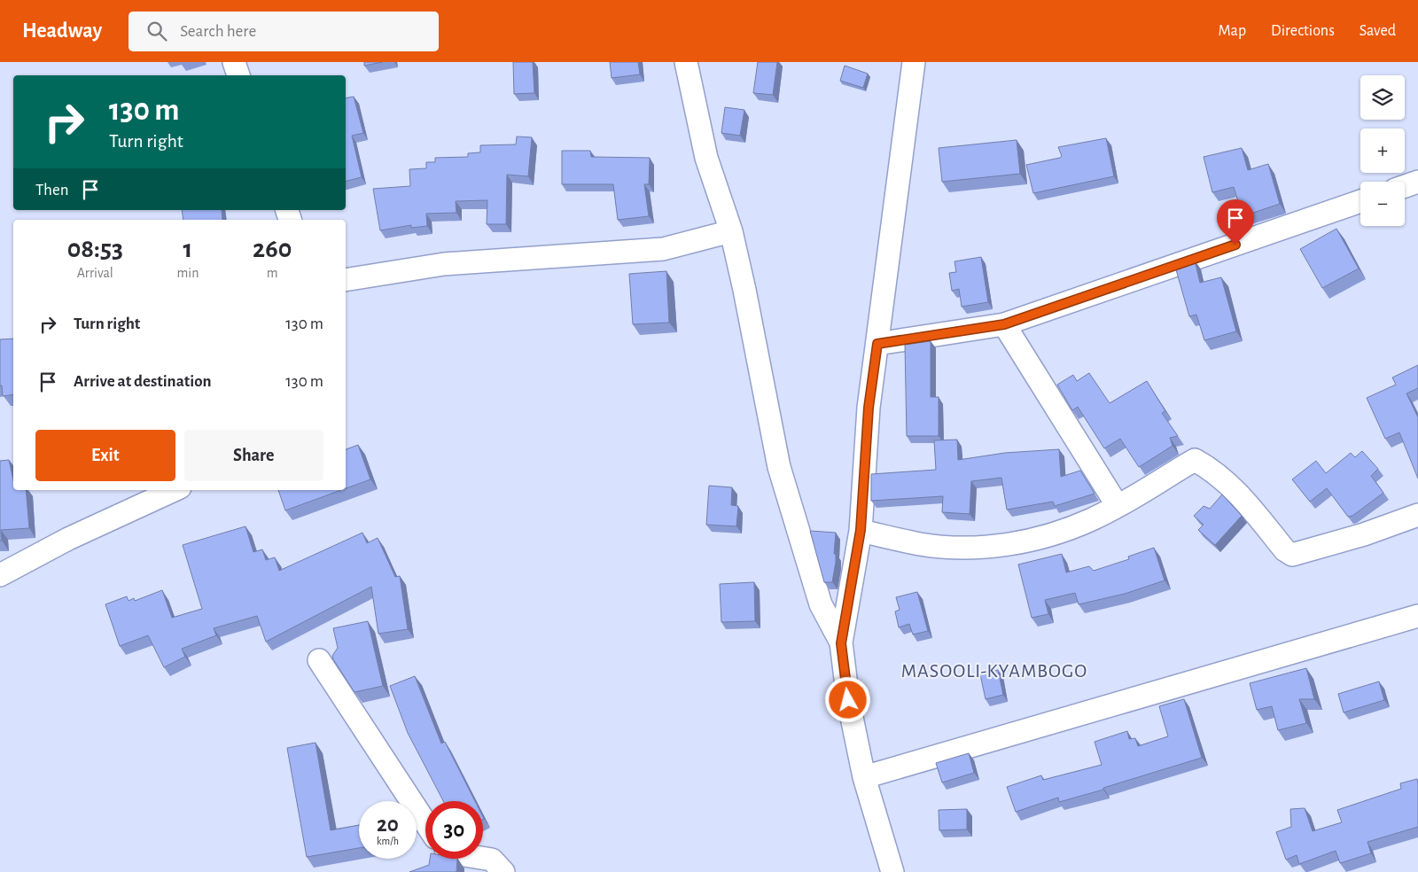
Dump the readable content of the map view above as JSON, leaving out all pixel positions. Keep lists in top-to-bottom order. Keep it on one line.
{"districts":["MASOOLI-KYAMBOGO"],"page":{"header":"Headway","search":"Search here","nav":["Map","Directions","Saved"],"map_buttons":["+","−"],"turn":["130 m","Turn right"],"then":"Then","eta":["08:53","Arrival","1","min","260","m"],"list":[{"name":"Turn right","value":"130 m"},{"name":"Arrive at destination","value":"130 m"}],"buttons":["Exit","Share"],"speed":"20 km/h","limit":"30"}}
